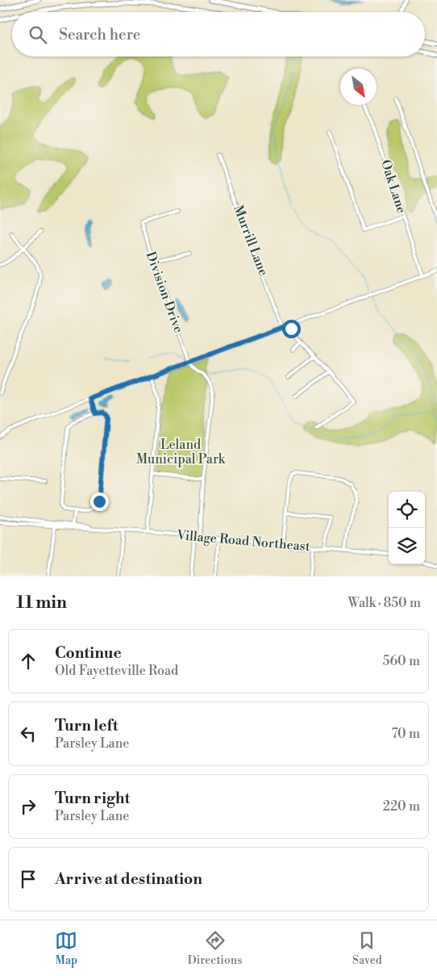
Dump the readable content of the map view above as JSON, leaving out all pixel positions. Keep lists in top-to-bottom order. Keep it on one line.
{"streets":{"main road":["Village Road Northeast"],"street":["Oak Lane","Murrill Lane","Division Drive"]},"parks":["Leland Municipal Park"],"north":"bottom right","page":{"search":"Search here","heading":["11 min","Walk · 850 m"],"list":[["Continue","Old Fayetteville Road","560 m"],["Turn left","Parsley Lane","70 m"],["Turn right","Parsley Lane","220 m"],"Arrive at destination"],"nav":["Map","Directions","Saved"]}}
